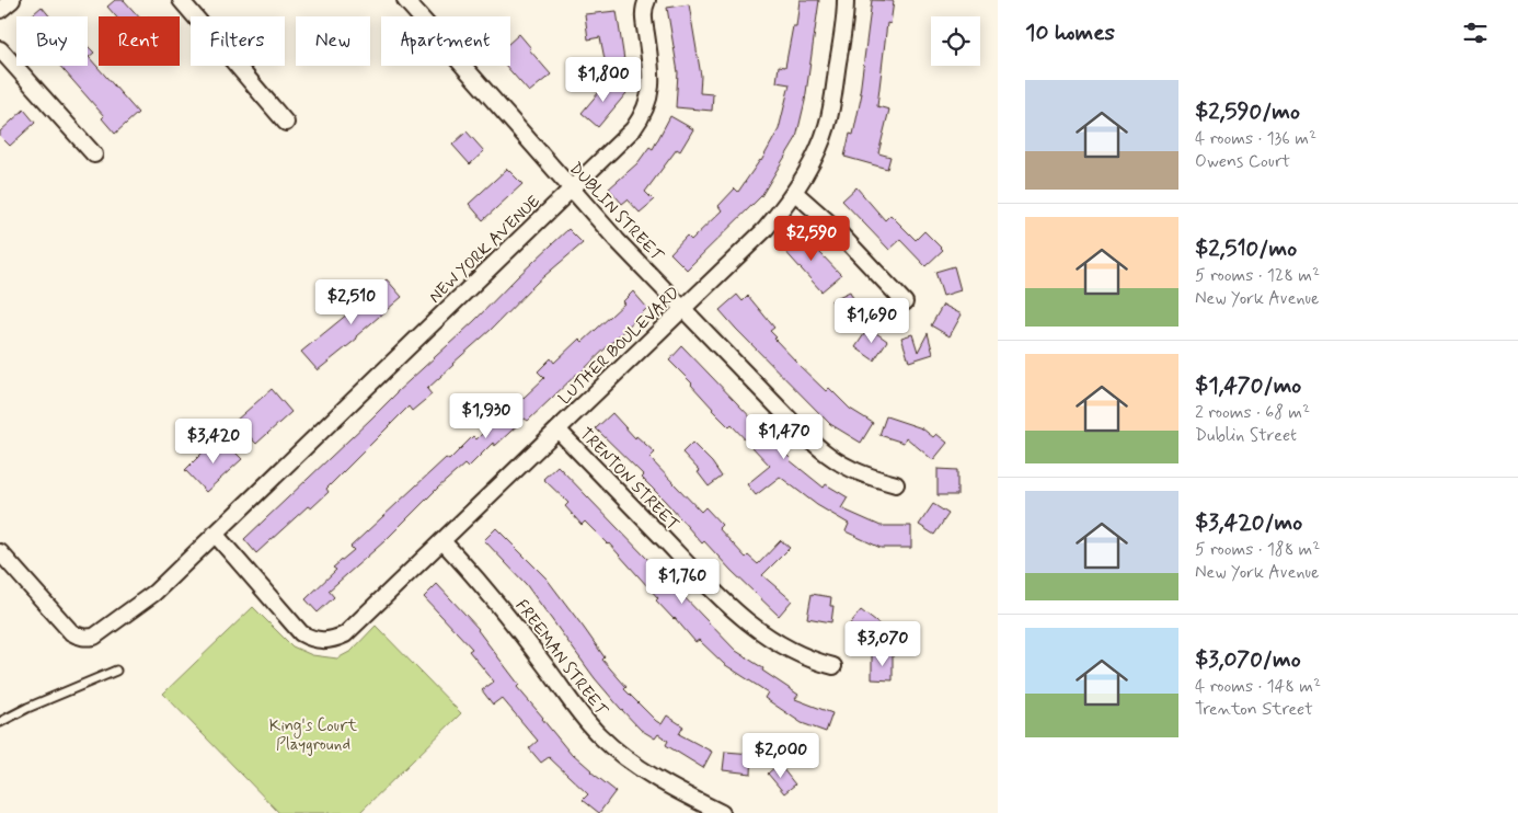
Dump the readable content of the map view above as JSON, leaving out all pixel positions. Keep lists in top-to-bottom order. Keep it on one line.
{"streets":{"street":["DUBLIN STREET","NEW YORK AVENUE","LUTHER BOULEVARD","TRENTON STREET","FREEMAN STREET"]},"crossings":[["DUBLIN STREET","NEW YORK AVENUE"],["DUBLIN STREET","LUTHER BOULEVARD"],["NEW YORK AVENUE","LUTHER BOULEVARD"],["LUTHER BOULEVARD","TRENTON STREET"],["LUTHER BOULEVARD","FREEMAN STREET"]],"parks":["King's Court Playground"],"page":{"heading":"10 homes","chip":["Buy","Rent","Filters","New","Apartment"],"price":["$1,800","$2,590","$2,510","$1,690","$1,930","$1,470","$3,420","$1,760","$3,070","$2,000"],"list":[{"name":"$2,590/mo","note":"4 rooms · 136 m² · Owens Court"},{"name":"$2,510/mo","note":"5 rooms · 128 m² · New York Avenue"},{"name":"$1,470/mo","note":"2 rooms · 68 m² · Dublin Street"},{"name":"$3,420/mo","note":"5 rooms · 188 m² · New York Avenue"},{"name":"$3,070/mo","note":"4 rooms · 148 m² · Trenton Street"}]}}
